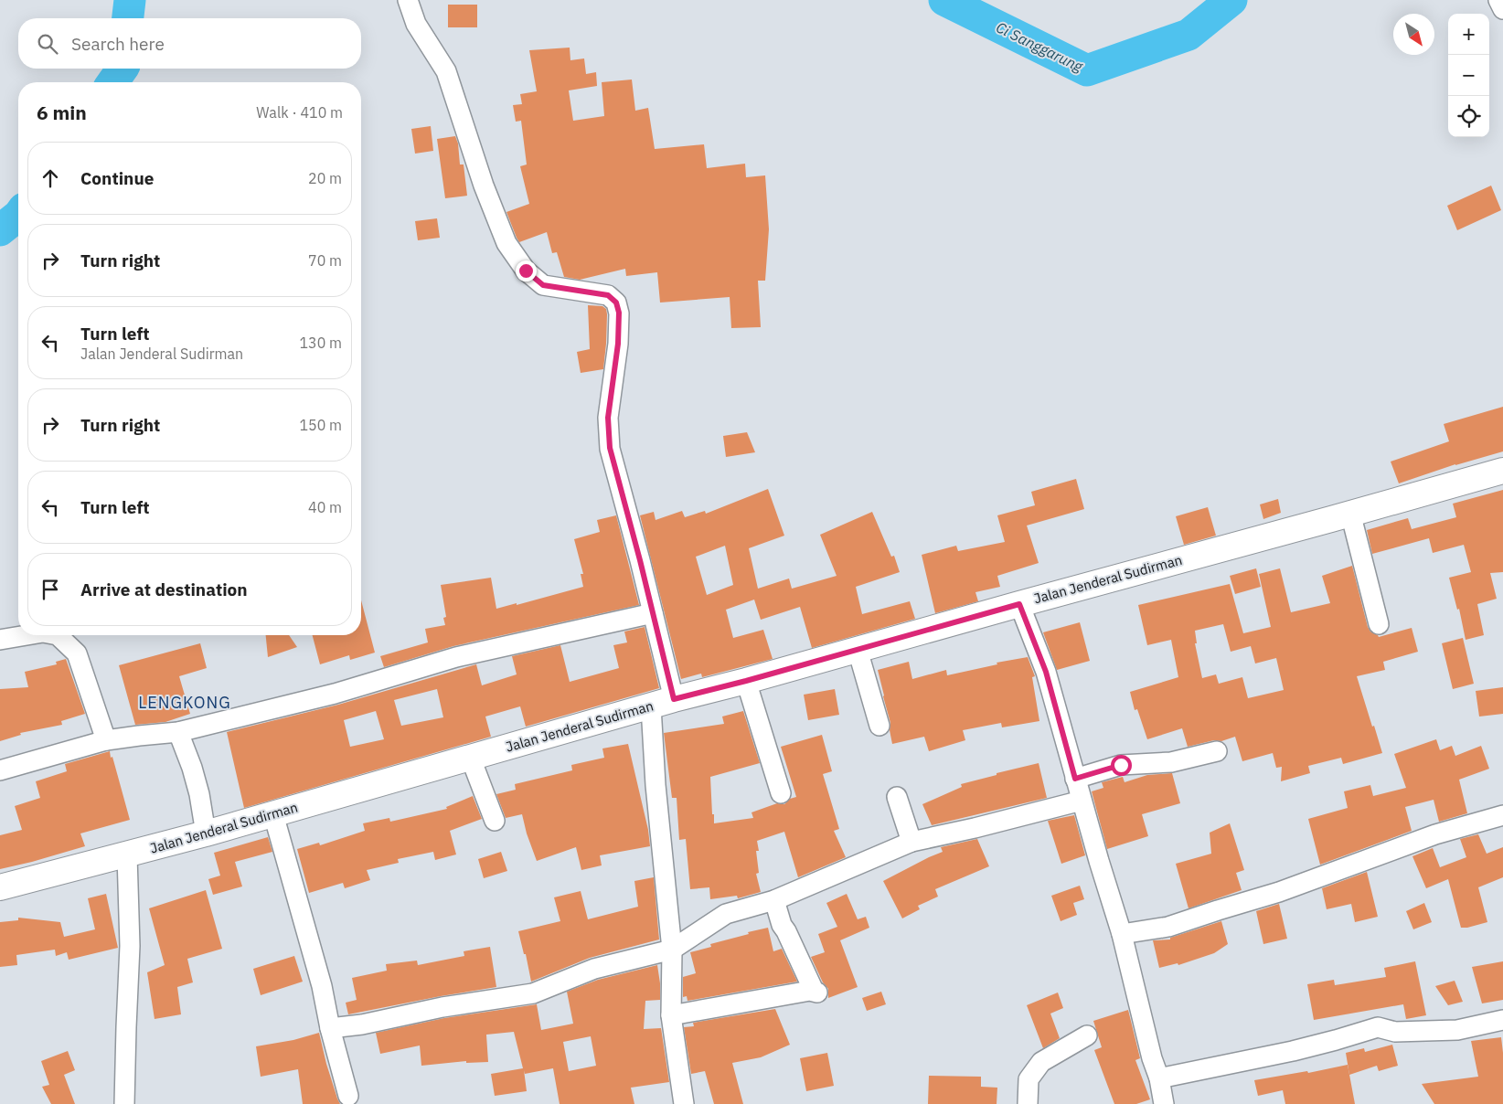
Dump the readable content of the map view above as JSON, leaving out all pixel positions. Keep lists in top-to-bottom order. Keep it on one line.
{"streets":{"main road":["Jalan Jenderal Sudirman"]},"districts":["LENGKONG"],"water":["Ci Sanggarung"],"north":"bottom right","page":{"map_buttons":["+","−"],"search":"Search here","heading":["6 min","Walk · 410 m"],"list":[["Continue","20 m"],["Turn right","70 m"],["Turn left","Jalan Jenderal Sudirman","130 m"],["Turn right","150 m"],["Turn left","40 m"],"Arrive at destination"]}}
